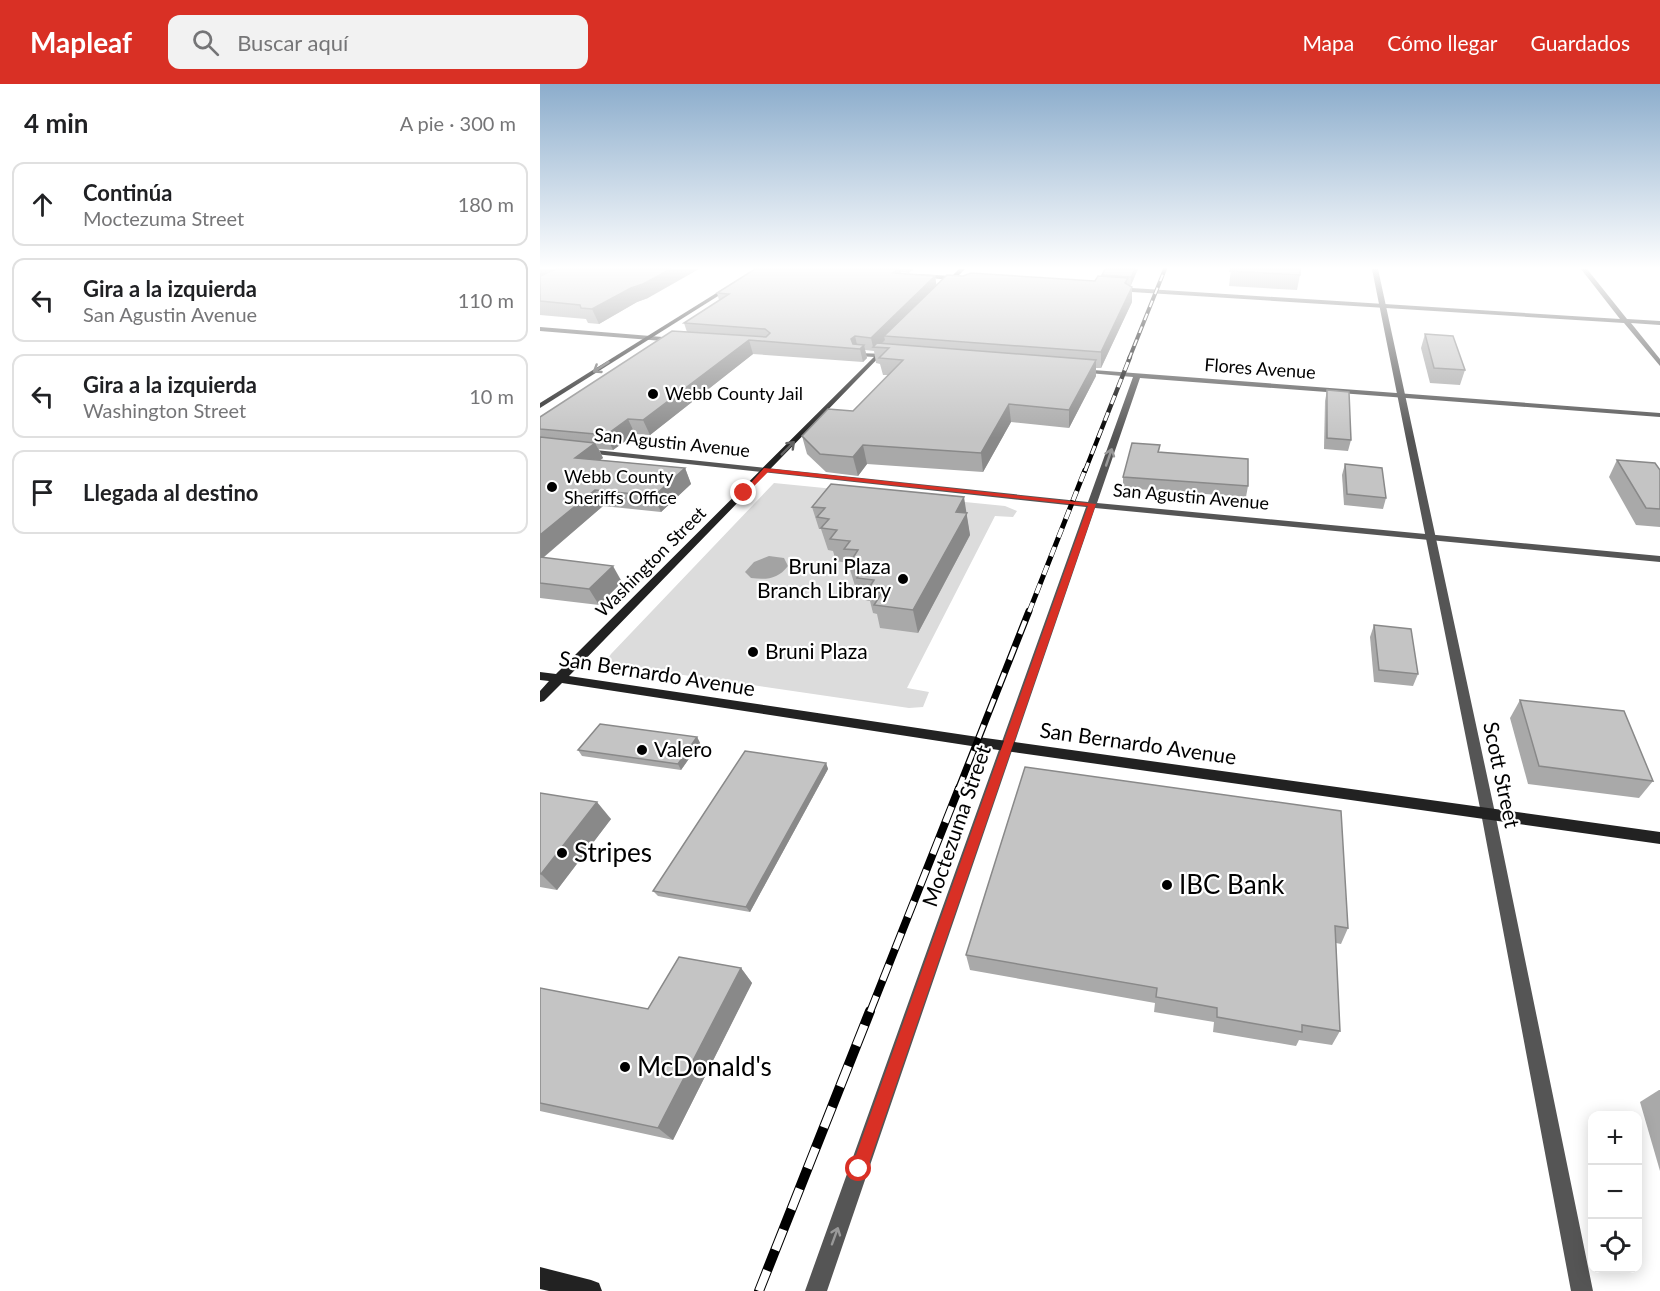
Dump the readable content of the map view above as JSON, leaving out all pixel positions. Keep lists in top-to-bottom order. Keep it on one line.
{"streets":{"main road":["Washington Street","San Bernardo Avenue"],"street":["Flores Avenue","San Agustin Avenue","Scott Street","Moctezuma Street"]},"crossings":[["Flores Avenue","Scott Street"],["Flores Avenue","Moctezuma Street"],["San Agustin Avenue","Washington Street"],["San Agustin Avenue","Scott Street"],["San Agustin Avenue","Moctezuma Street"],["Washington Street","San Bernardo Avenue"],["San Bernardo Avenue","Scott Street"],["San Bernardo Avenue","Moctezuma Street"]],"one_way":["Moctezuma Street"],"places":["Webb County Jail","Webb County Sheriffs Office","Bruni Plaza Branch Library","Bruni Plaza","Valero","Stripes","IBC Bank","McDonald's"],"page":{"header":"Mapleaf","search":"Buscar aquí","nav":["Mapa","Cómo llegar","Guardados"],"heading":["4 min","A pie · 300 m"],"list":[["Continúa","Moctezuma Street","180 m"],["Gira a la izquierda","San Agustin Avenue","110 m"],["Gira a la izquierda","Washington Street","10 m"],"Llegada al destino"],"map_buttons":["+","−"]}}
